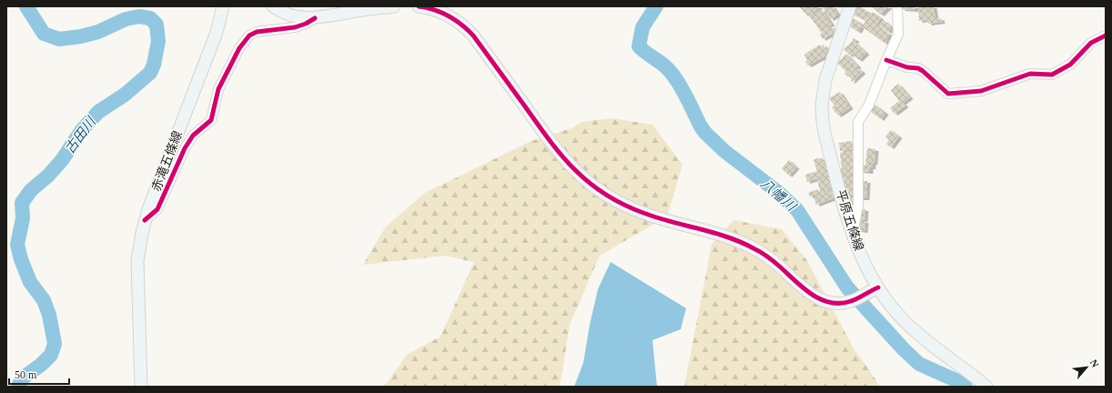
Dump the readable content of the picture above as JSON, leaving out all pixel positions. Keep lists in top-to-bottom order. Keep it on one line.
{"streets":{"main road":["赤滝五條線","平原五條線"]},"water":["古田川","八幡川"],"scale_bar":"50 m","north":"top right"}
